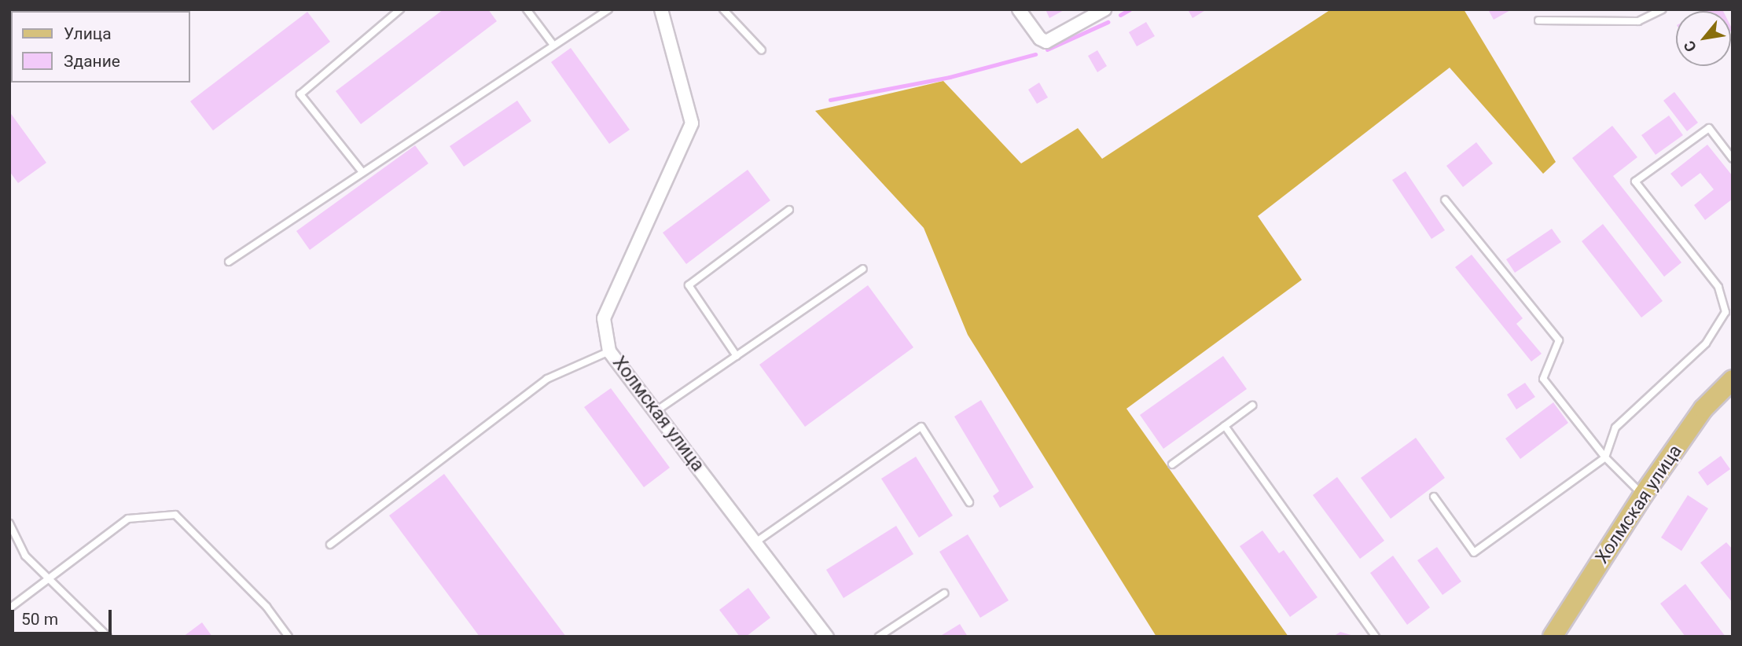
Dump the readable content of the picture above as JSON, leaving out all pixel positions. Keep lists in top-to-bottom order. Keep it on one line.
{"streets":{"main road":["Холмская улица"]},"legend":["Улица","Здание"],"scale_bar":"50 m","north":"bottom left"}
